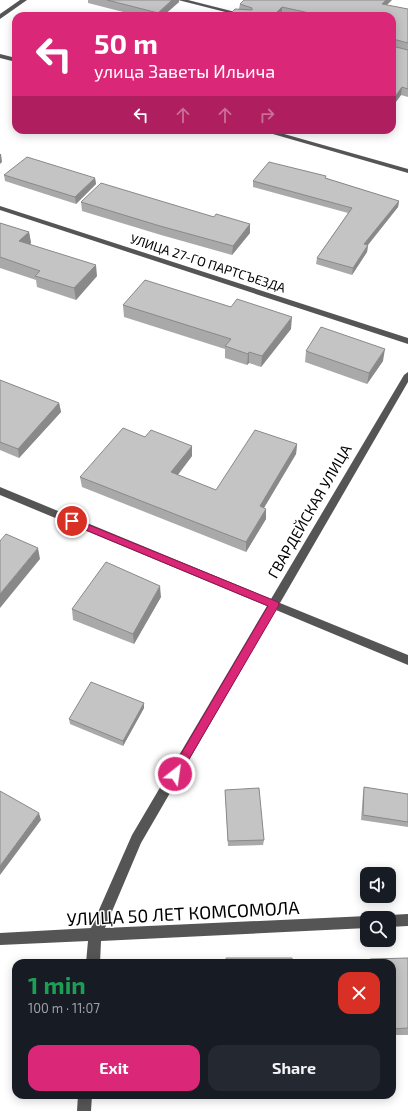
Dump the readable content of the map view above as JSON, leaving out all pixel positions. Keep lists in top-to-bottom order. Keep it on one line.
{"streets":{"street":["УЛИЦА 27-ГО ПАРТСЪЕЗДА","ГВАРДЕЙСКАЯ УЛИЦА","УЛИЦА 50 ЛЕТ КОМСОМОЛА"]},"crossings":[["ГВАРДЕЙСКАЯ УЛИЦА","УЛИЦА 50 ЛЕТ КОМСОМОЛА"]],"page":{"turn":["50 m","улица Заветы Ильича"],"heading":["1 min","100 m · 11:07"],"buttons":["Exit","Share"]}}
